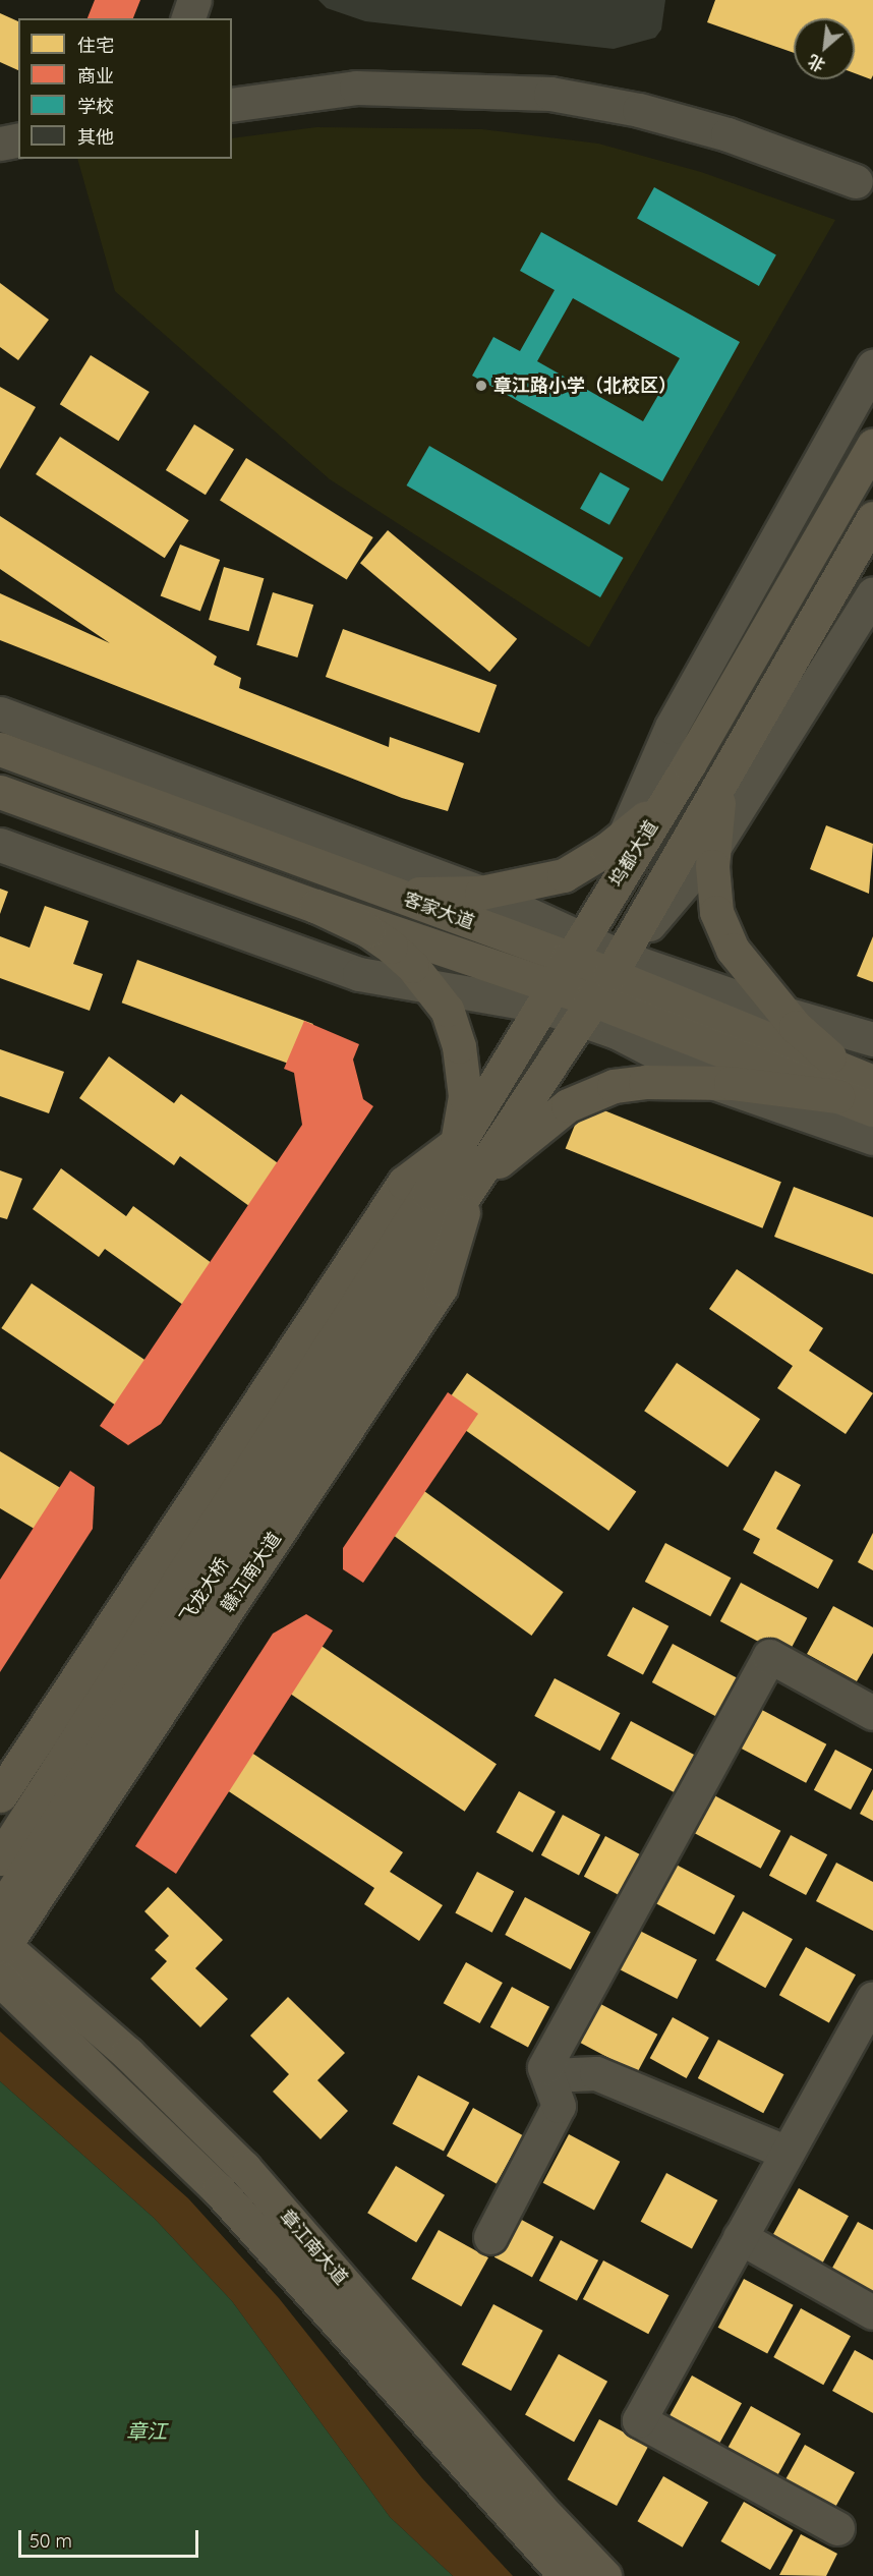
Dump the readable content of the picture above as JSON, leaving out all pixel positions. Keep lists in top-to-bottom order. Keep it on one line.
{"streets":{"main road":["坞都大道","客家大道","赣江南大道","飞龙大桥","章江南大道"]},"crossings":[["坞都大道","客家大道"],["坞都大道","飞龙大桥"],["赣江南大道","章江南大道"]],"water":["章江"],"places":["章江路小学（北校区）"],"legend":["住宅","商业","学校","其他"],"scale_bar":"50 m","north":"bottom left"}
